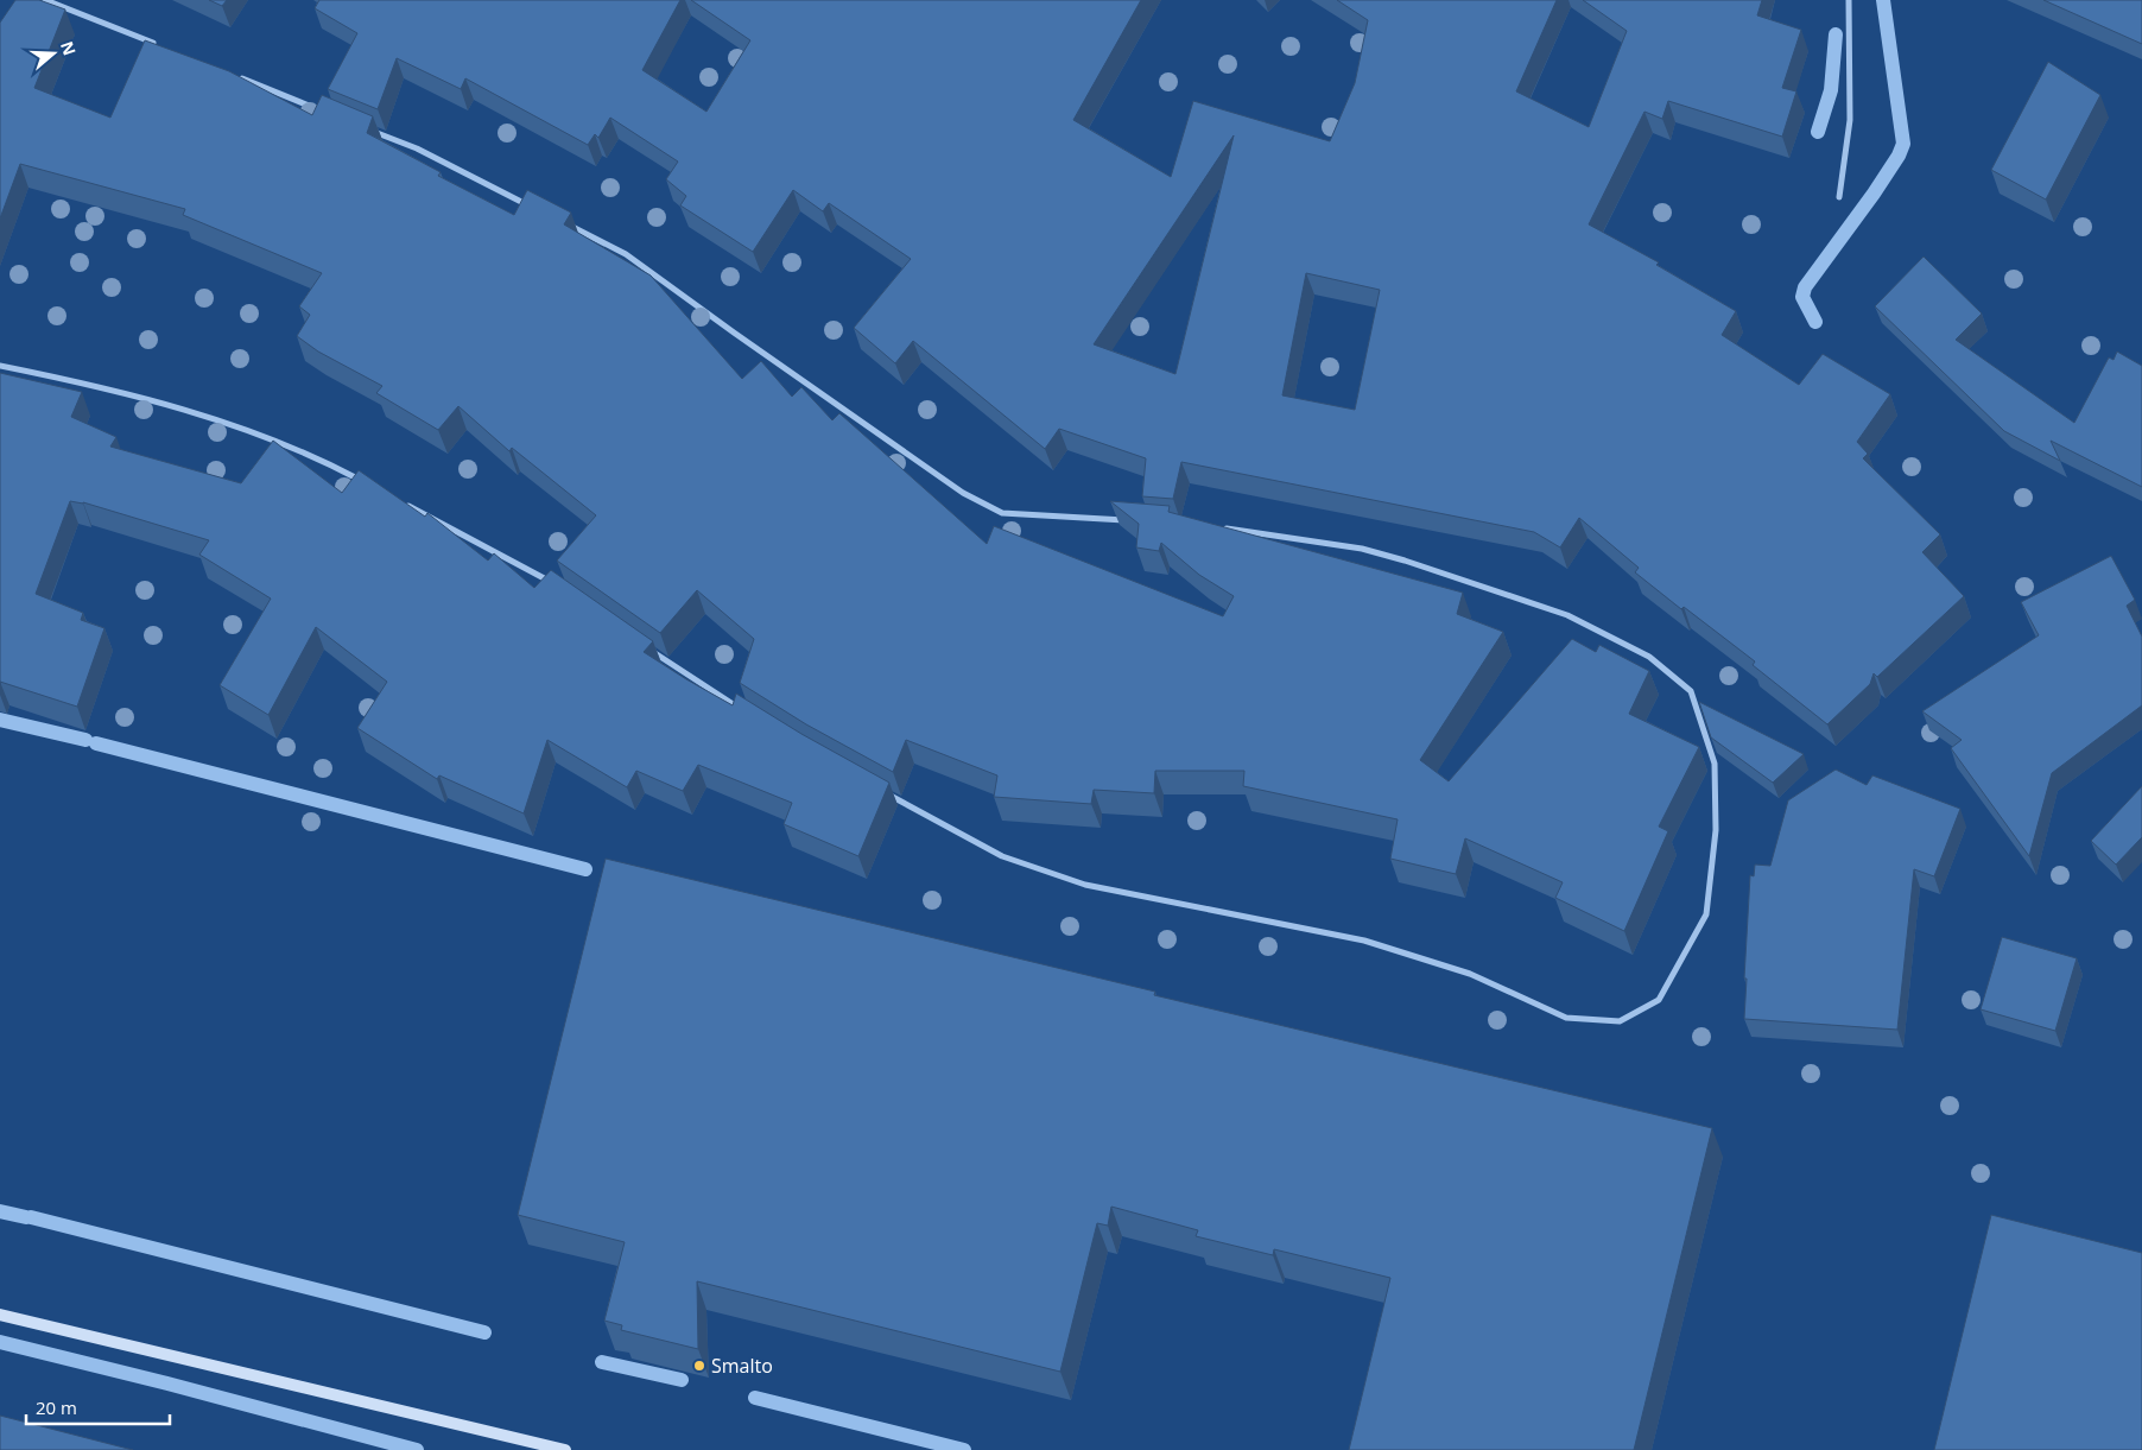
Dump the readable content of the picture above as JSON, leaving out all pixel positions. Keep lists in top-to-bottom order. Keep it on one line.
{"places":["Smalto"],"scale_bar":"20 m","north":"right"}
